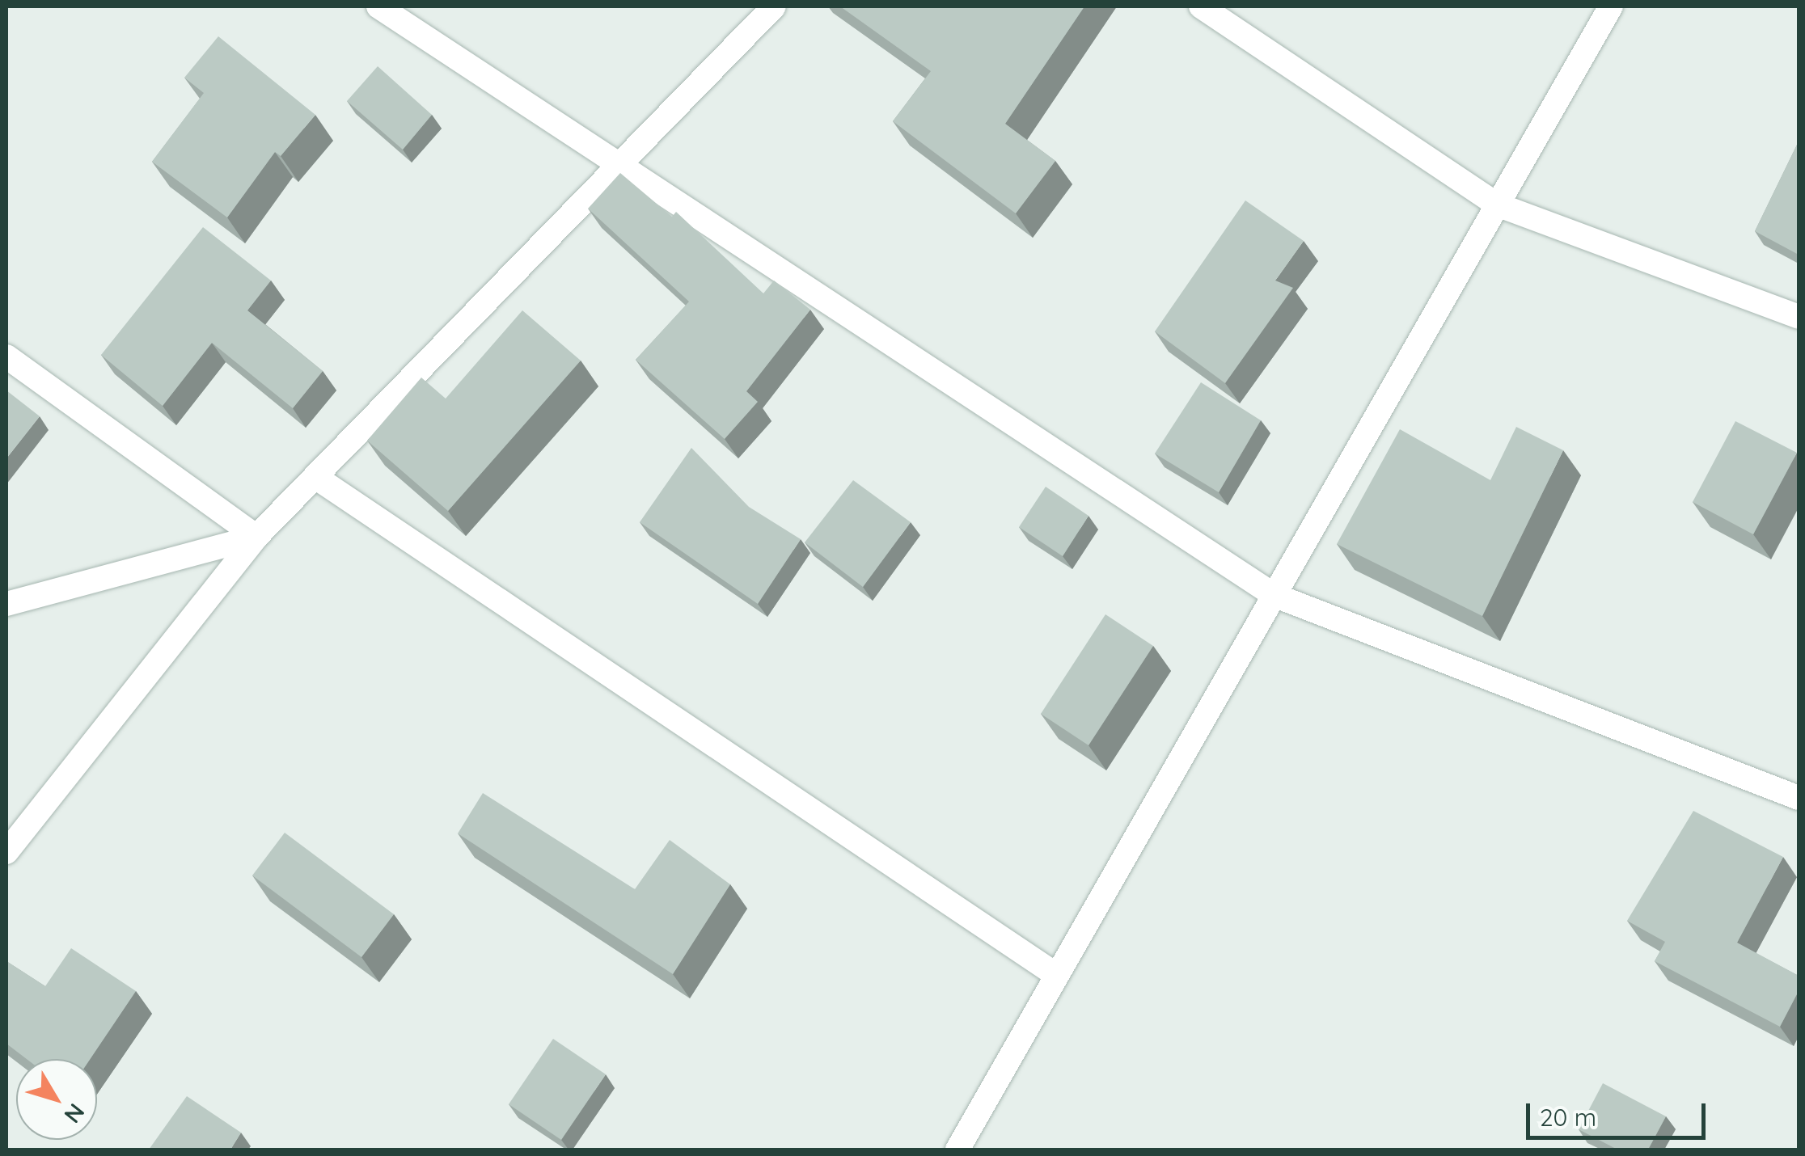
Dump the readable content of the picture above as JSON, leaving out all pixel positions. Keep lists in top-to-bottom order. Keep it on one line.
{"scale_bar":"20 m","north":"bottom right"}
